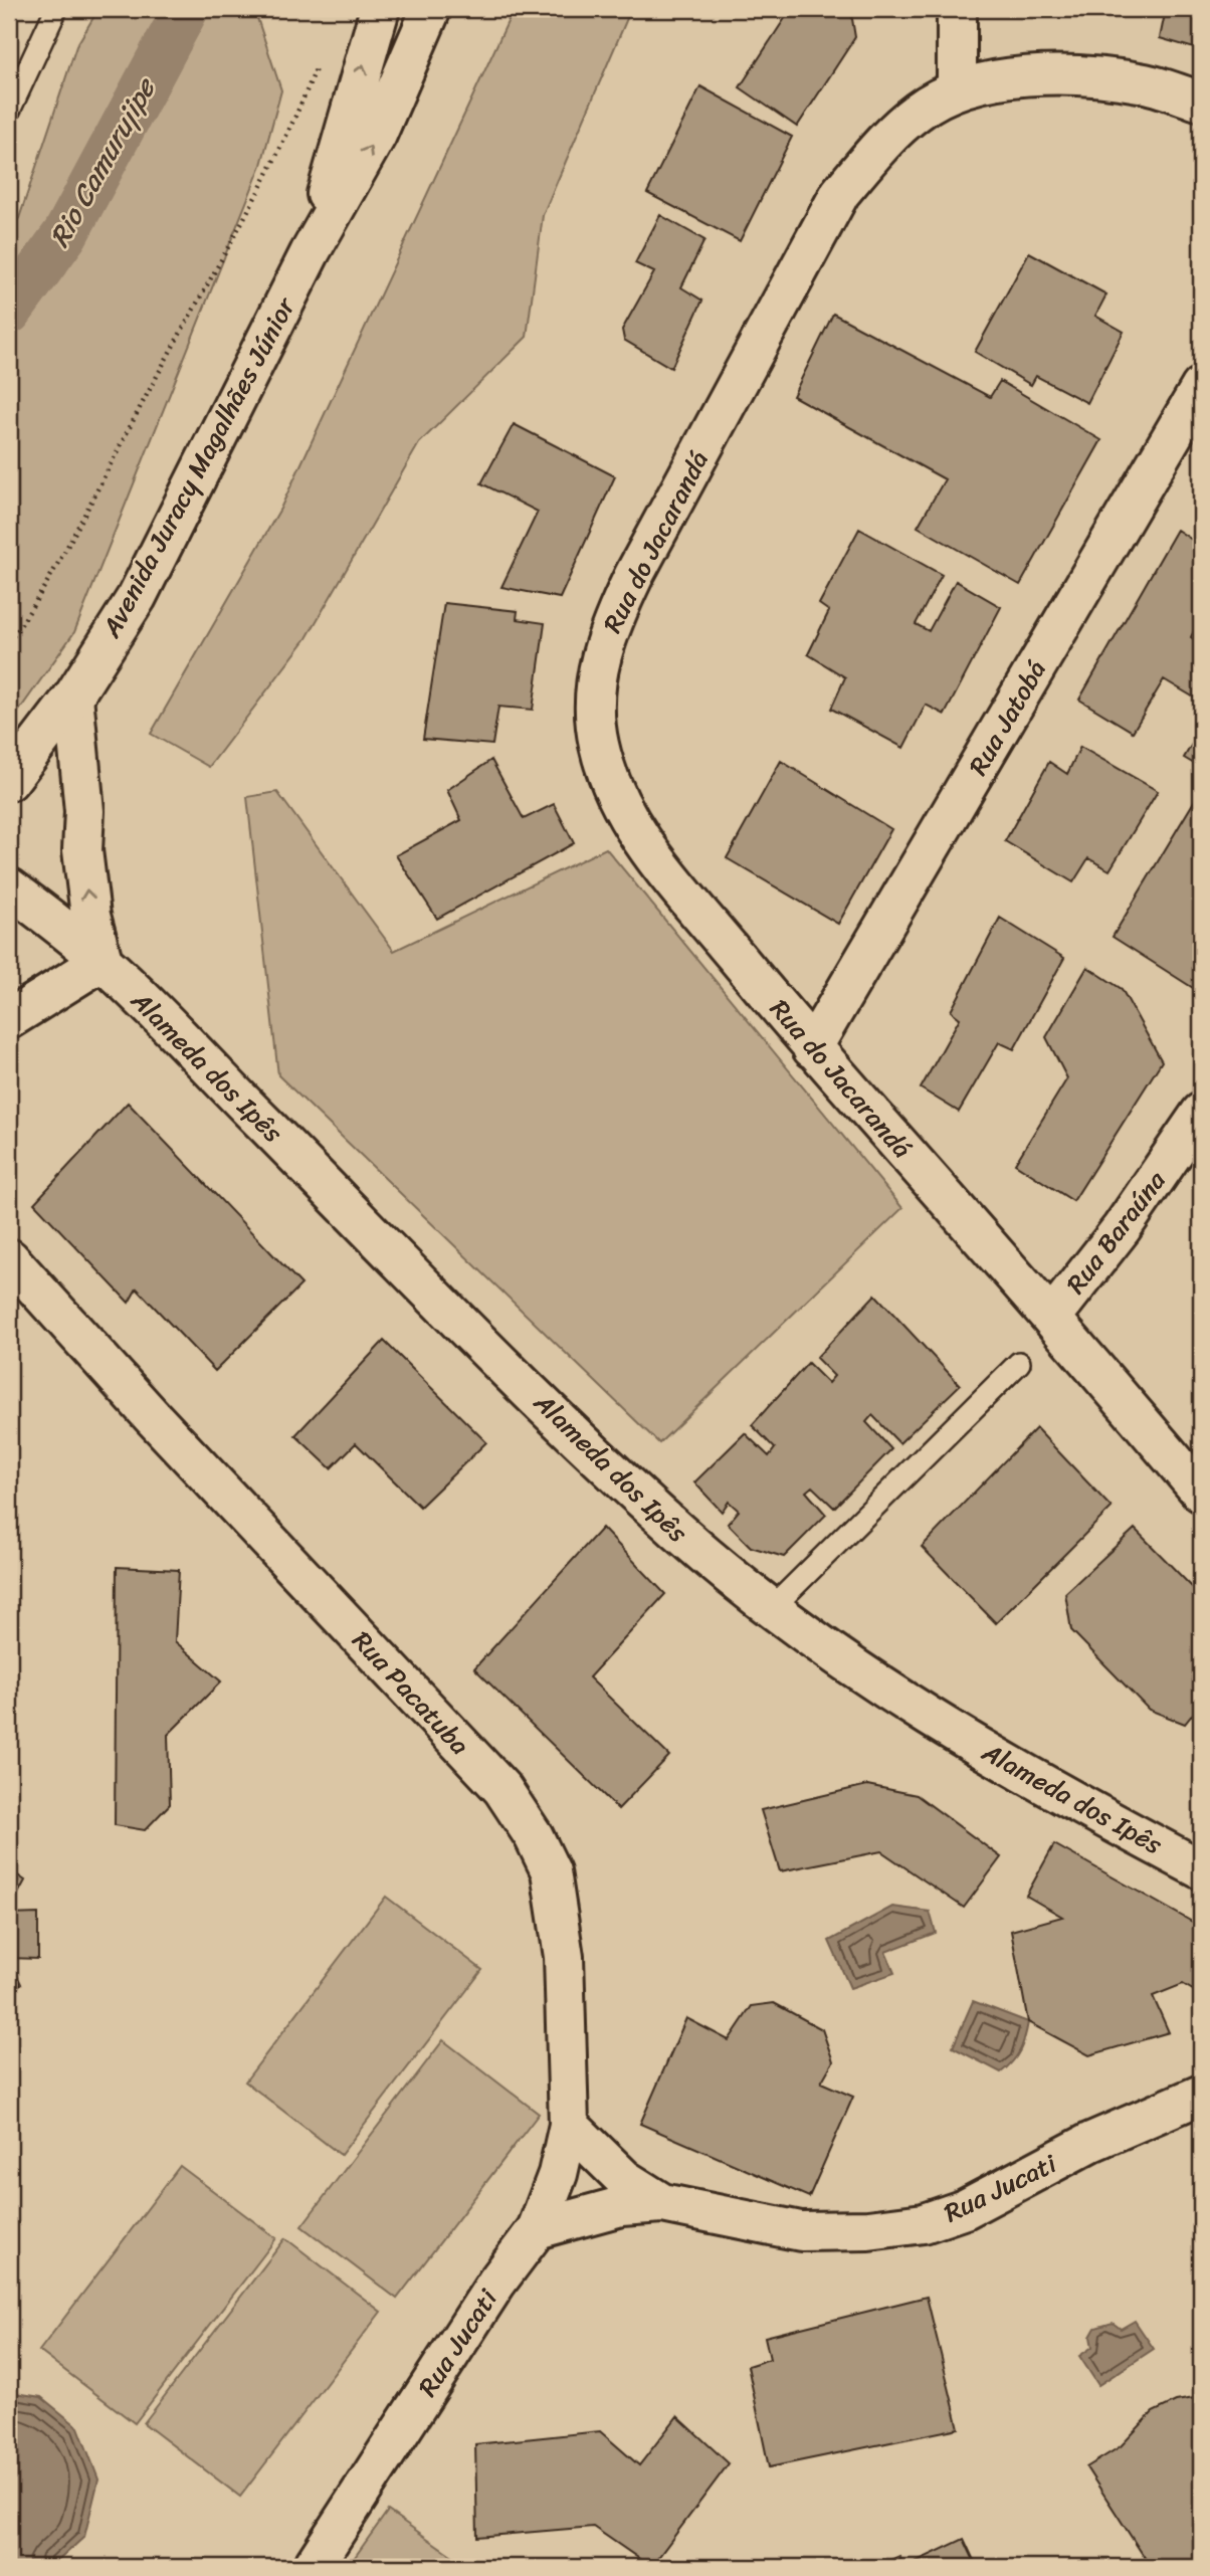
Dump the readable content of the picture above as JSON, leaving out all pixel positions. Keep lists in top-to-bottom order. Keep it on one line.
{"streets":{"street":["Avenida Juracy Magalhães Júnior","Rua do Jacarandá","Rua Jatobá","Alameda dos Ipês","Rua Baraúna","Rua Pacatuba","Rua Jucati"]},"crossings":[["Avenida Juracy Magalhães Júnior","Alameda dos Ipês"],["Rua do Jacarandá","Rua Jatobá"],["Rua do Jacarandá","Rua Baraúna"],["Rua Pacatuba","Rua Jucati"]],"one_way":["Avenida Juracy Magalhães Júnior"],"water":["Rio Camurujipe"]}
